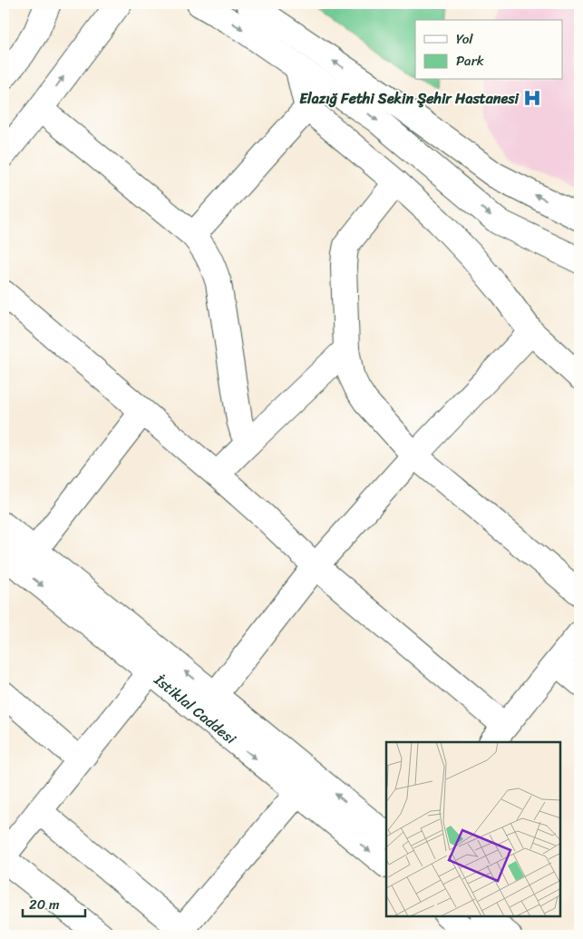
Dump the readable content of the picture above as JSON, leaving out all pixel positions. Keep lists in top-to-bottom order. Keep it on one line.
{"streets":{"street":["İstiklal Caddesi"]},"places":{"hospital":["Elazığ Fethi Sekin Şehir Hastanesi"]},"legend":["Yol","Park"],"scale_bar":"20 m"}
